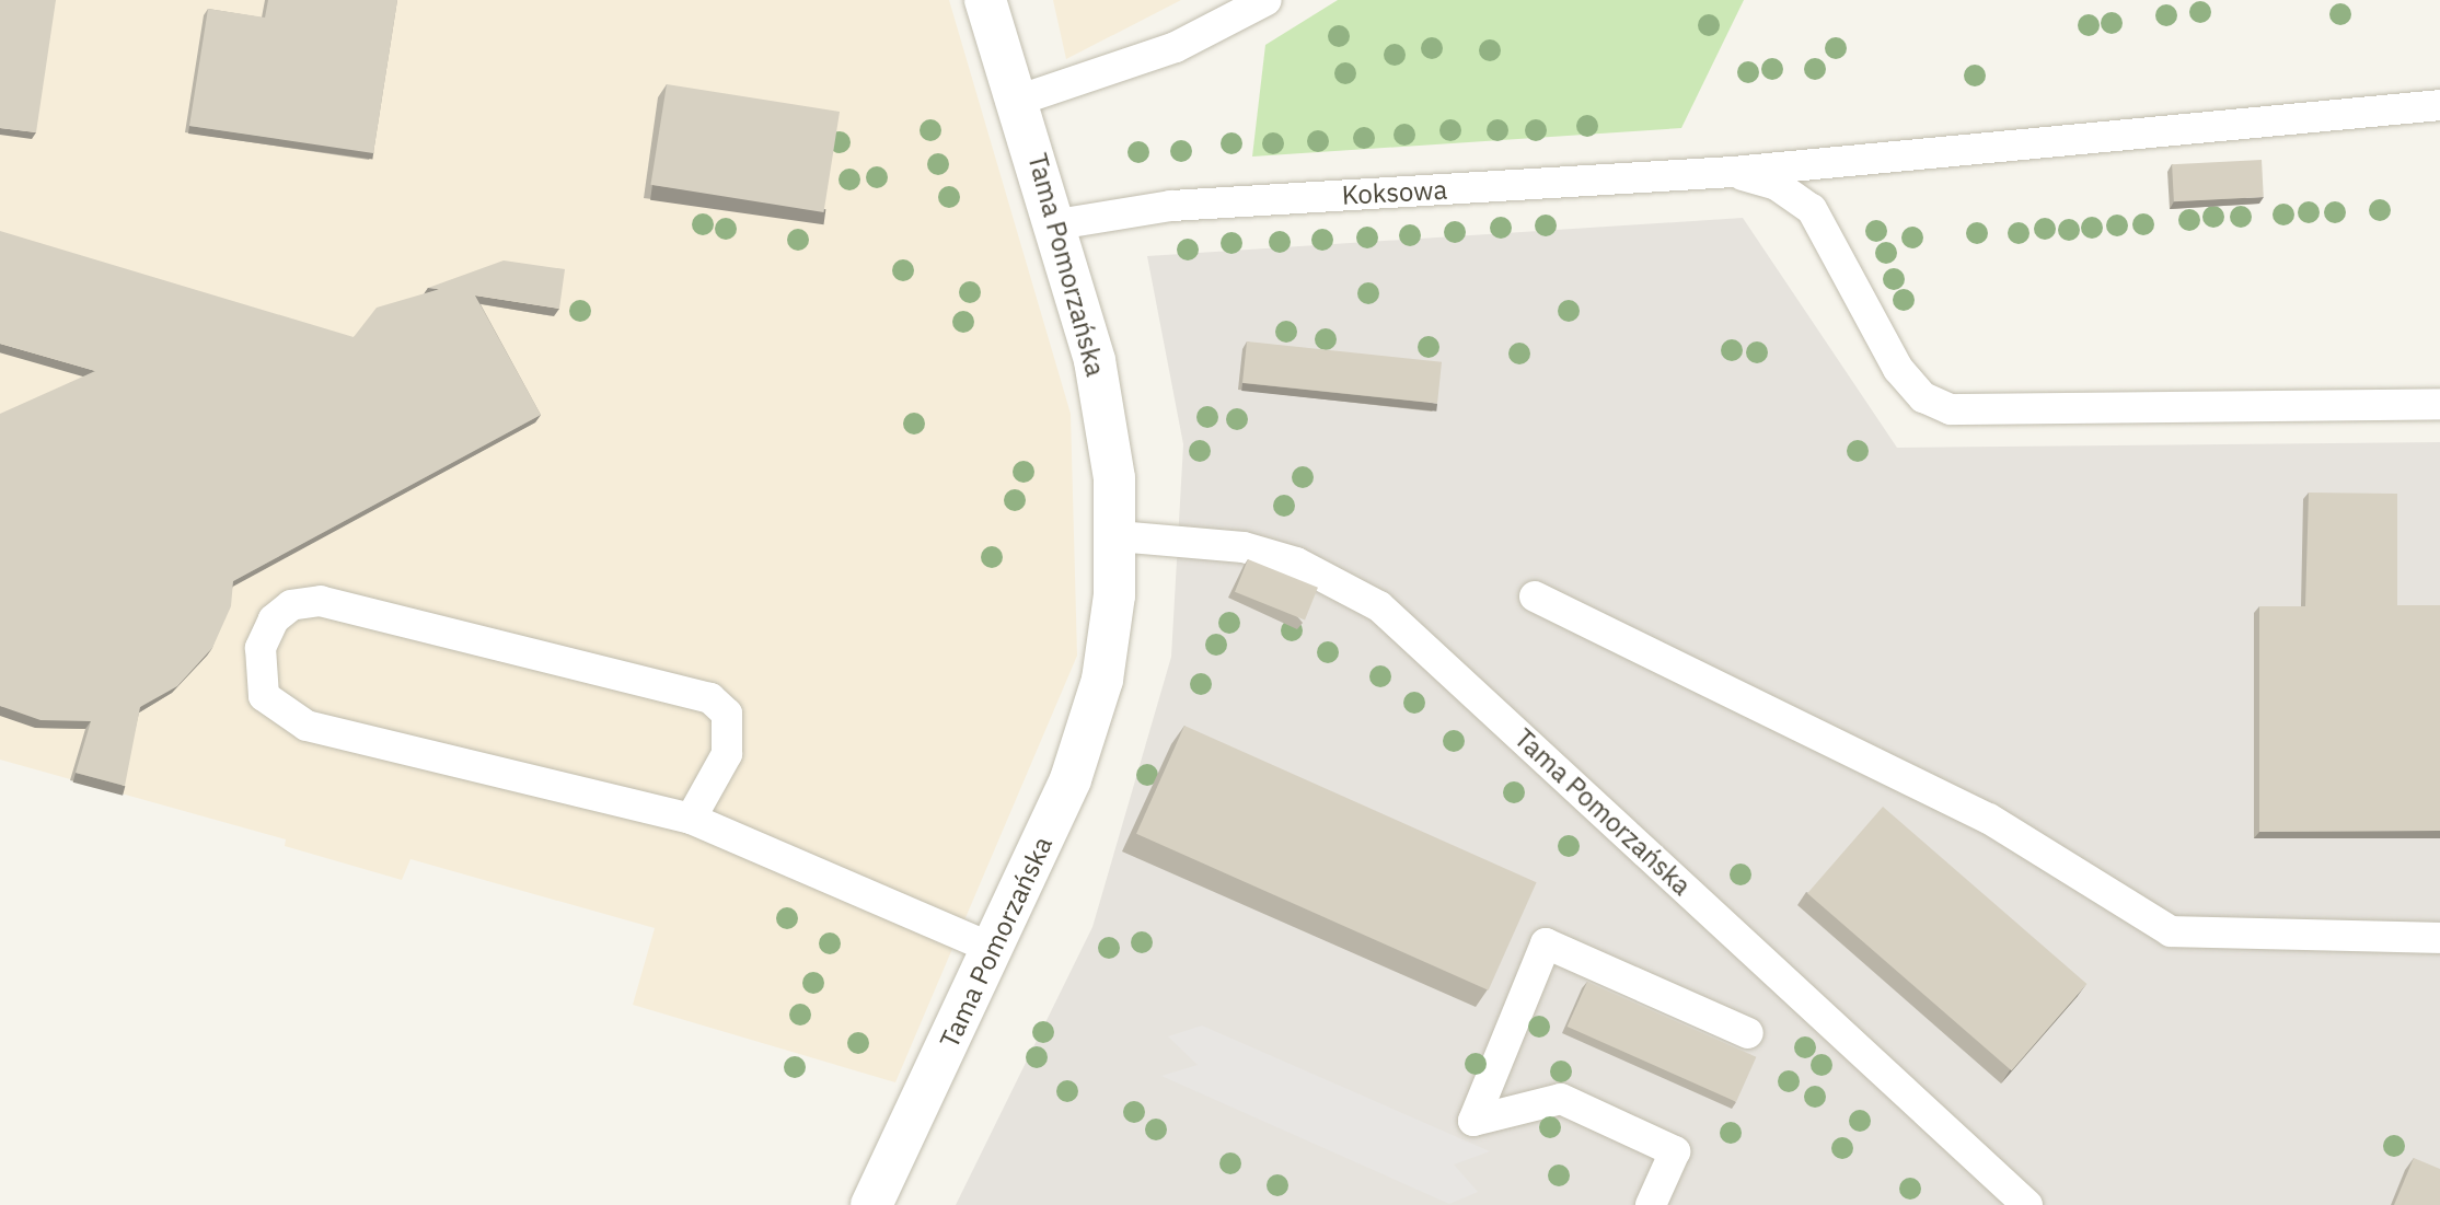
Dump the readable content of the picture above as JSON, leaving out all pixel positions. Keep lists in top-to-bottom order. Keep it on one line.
{"streets":{"street":["Tama Pomorzańska"],"lane":["Koksowa"]},"crossings":[["Koksowa","Tama Pomorzańska"]]}
